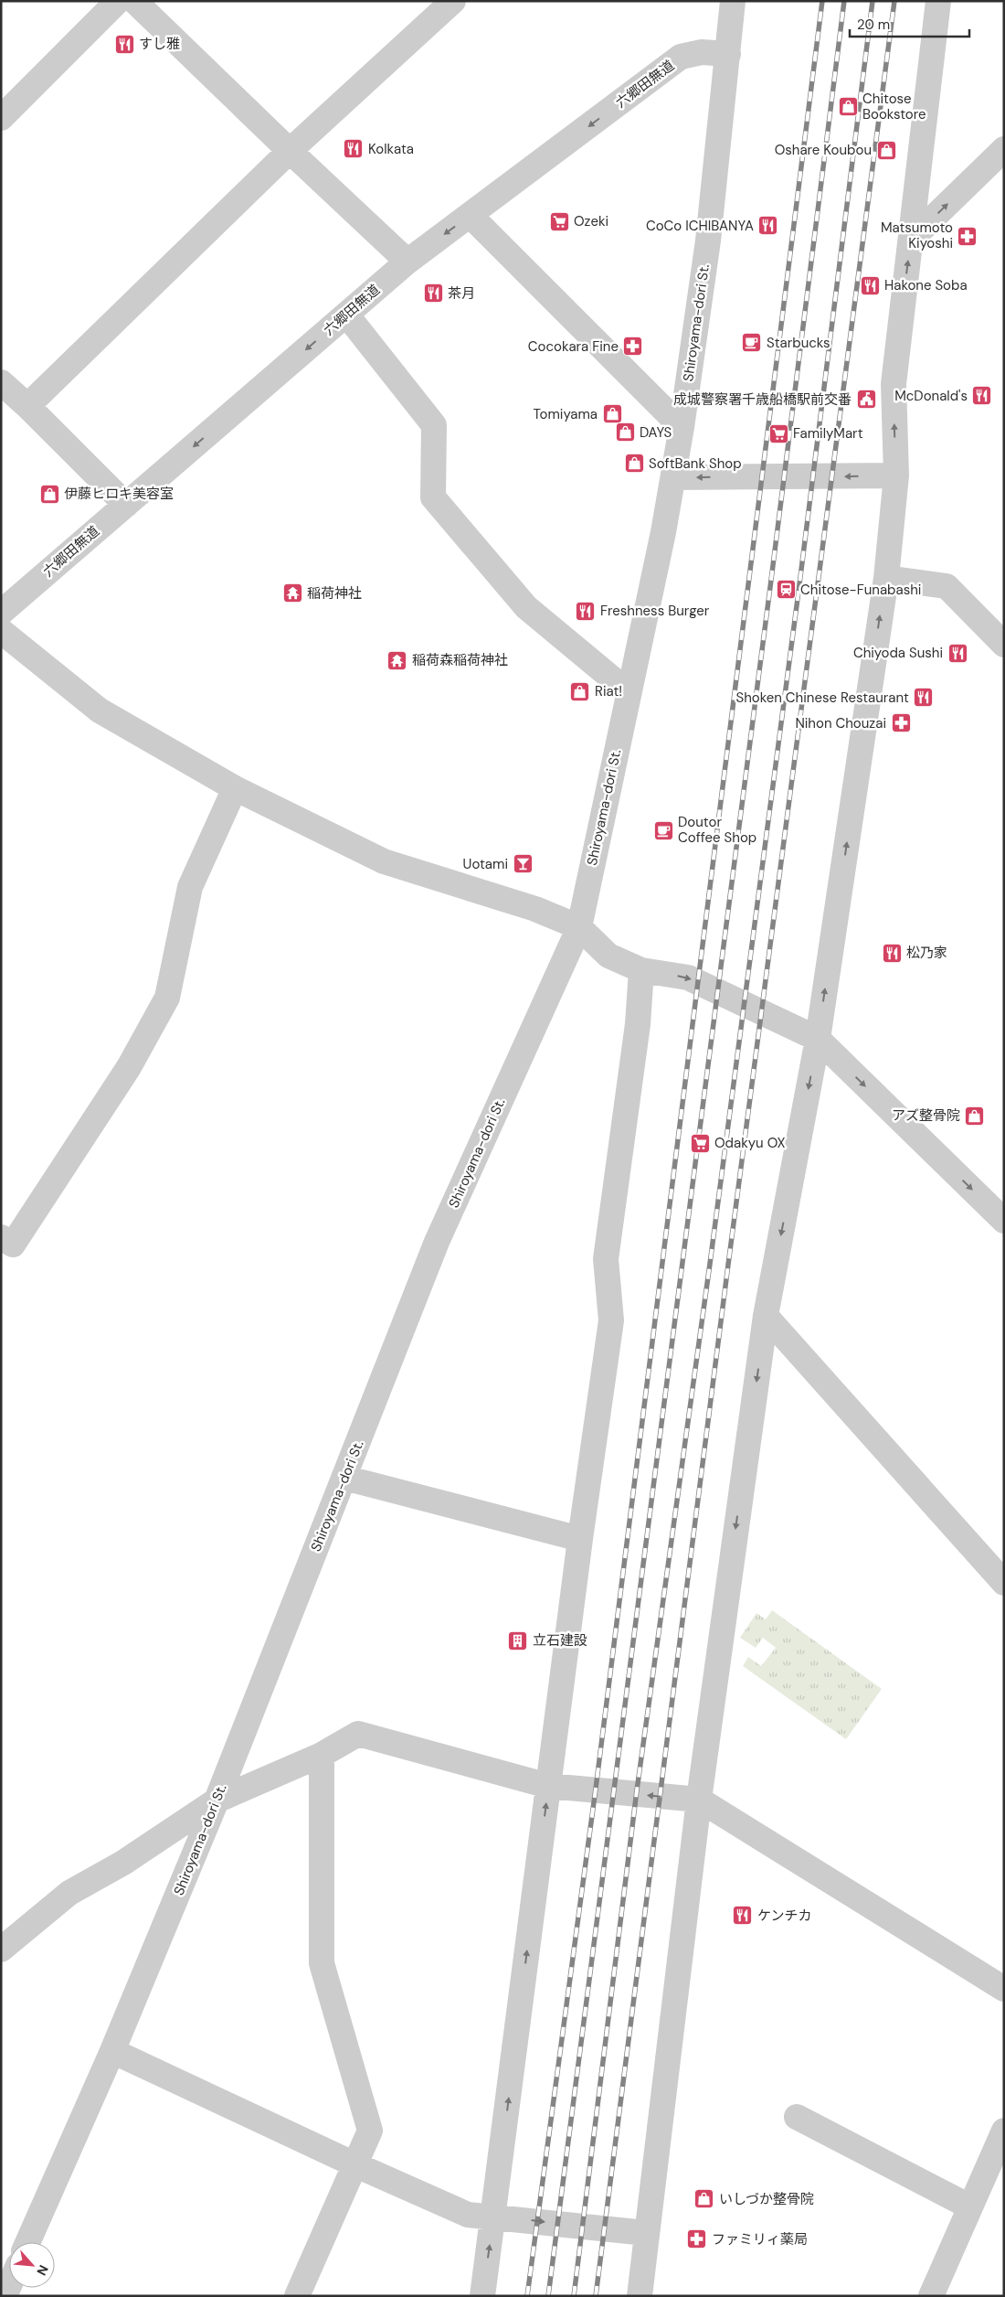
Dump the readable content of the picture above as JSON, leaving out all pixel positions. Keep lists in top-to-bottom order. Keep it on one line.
{"streets":{"street":["六郷田無道","Shiroyama-dori St."]},"crossings":[["六郷田無道","Shiroyama-dori St."]],"places":{"restaurant":["すし雅","Kolkata","CoCo ICHIBANYA","Hakone Soba","茶月","McDonald's","Freshness Burger","Chiyoda Sushi","Shoken Chinese Restaurant","松乃家","ケンチカ"],"shop":["Chitose Bookstore","Oshare Koubou","Tomiyama","DAYS","SoftBank Shop","伊藤ヒロキ美容室","Riat!","アズ整骨院","いしづか整骨院"],"supermarket":["Ozeki","FamilyMart","Odakyu OX"],"pharmacy":["Matsumoto Kiyoshi","Cocokara Fine","Nihon Chouzai","ファミリィ薬局"],"cafe":["Starbucks","Doutor Coffee Shop"],"public building":["成城警察署千歳船橋駅前交番"],"station":["Chitose-Funabashi"],"temple":["稲荷神社","稲荷森稲荷神社"],"bar":["Uotami"],"building":["立石建設"]},"scale_bar":"20 m","north":"bottom right"}
